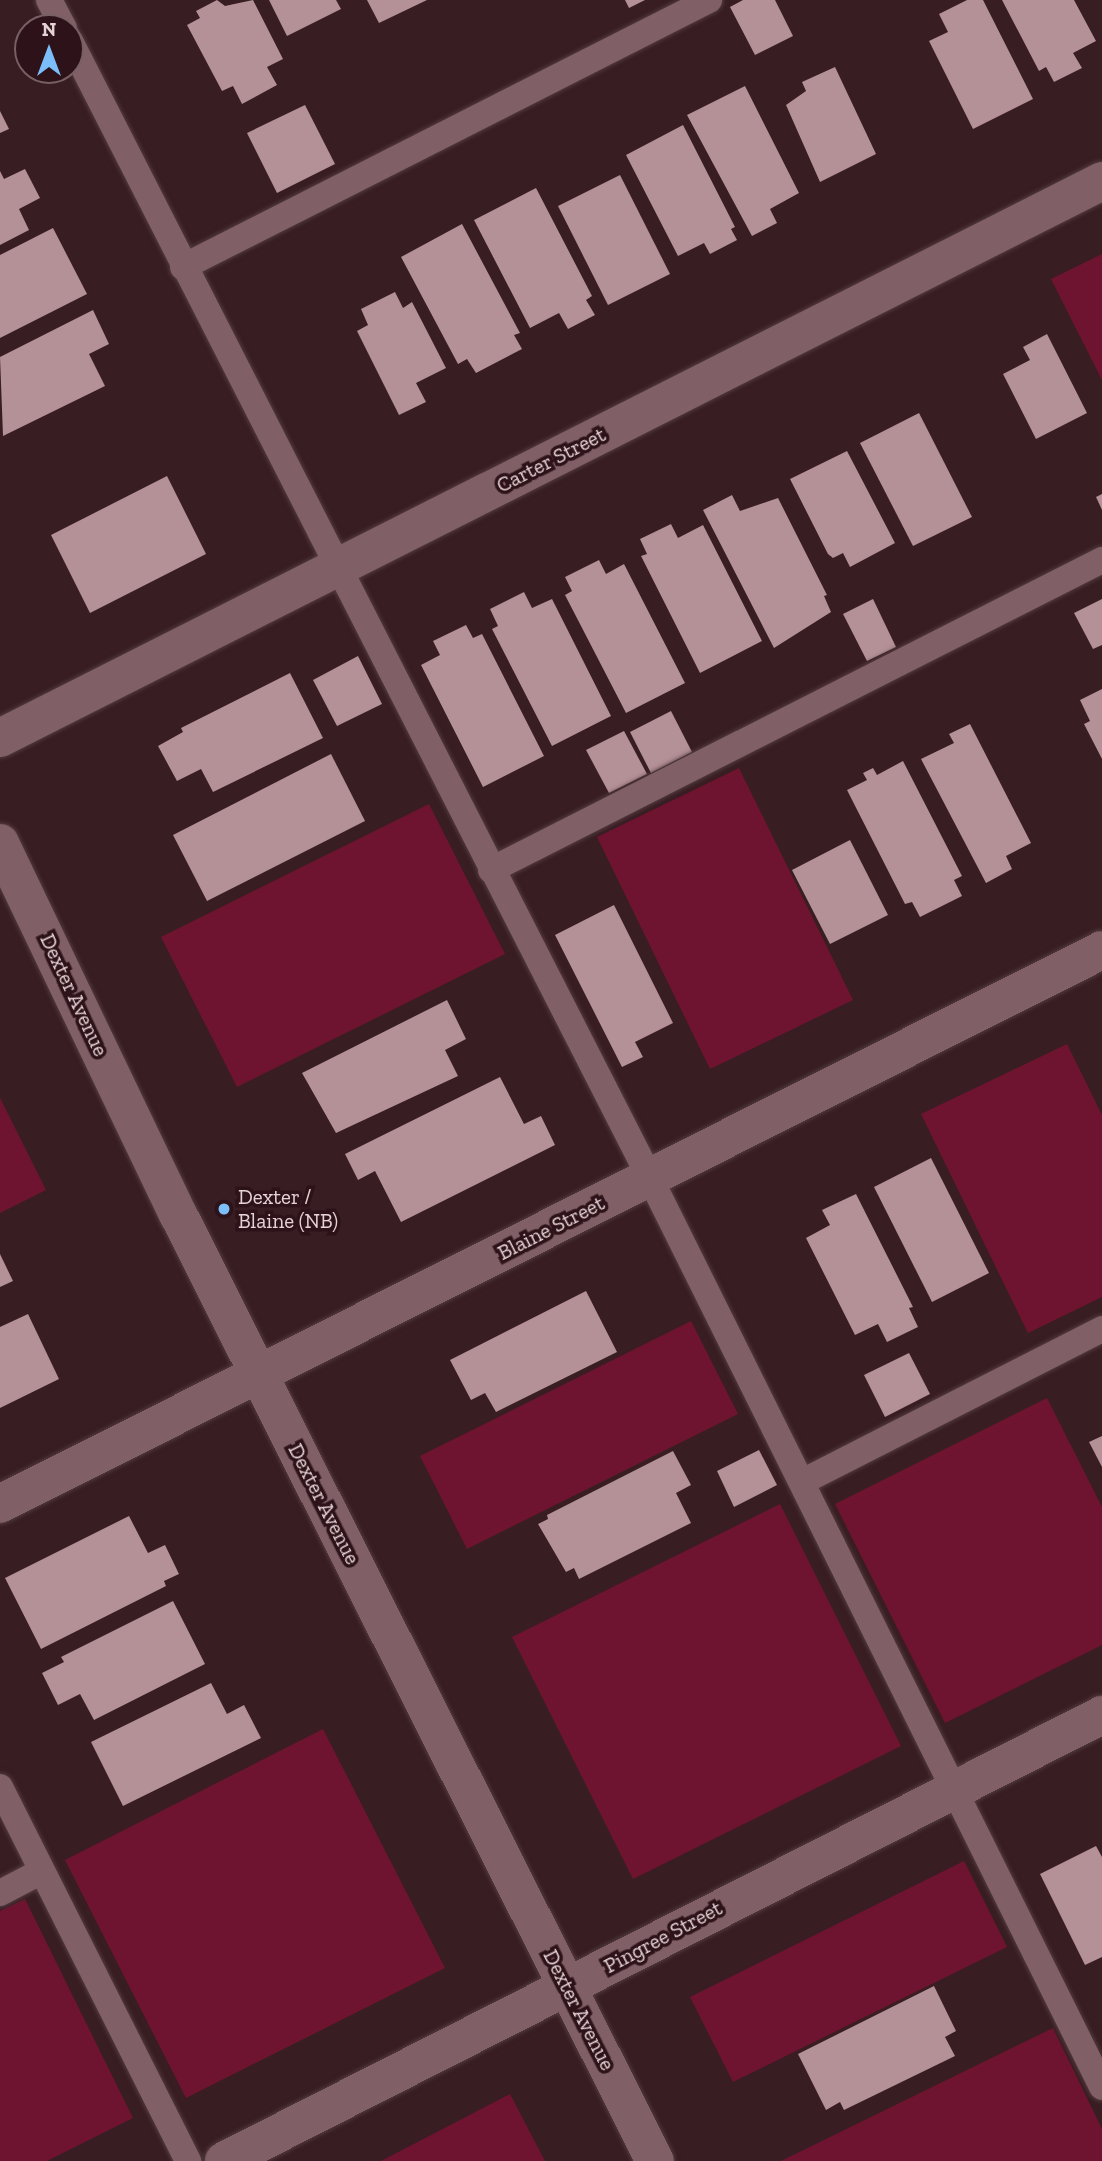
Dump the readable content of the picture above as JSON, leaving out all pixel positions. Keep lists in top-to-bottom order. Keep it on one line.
{"streets":{"street":["Carter Street","Dexter Avenue","Blaine Street","Pingree Street"]},"crossings":[["Dexter Avenue","Blaine Street"],["Dexter Avenue","Pingree Street"]],"places":["Dexter / Blaine (NB)"],"north":"top"}
